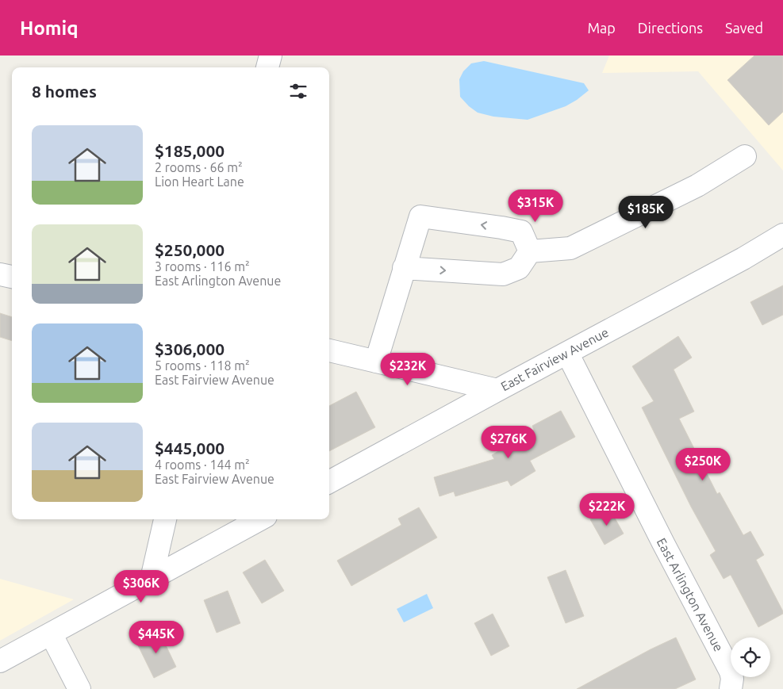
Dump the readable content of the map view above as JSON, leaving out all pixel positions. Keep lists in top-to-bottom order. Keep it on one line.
{"streets":{"street":["East Fairview Avenue","East Arlington Avenue"]},"crossings":[["East Fairview Avenue","East Arlington Avenue"]],"page":{"header":"Homiq","nav":["Map","Directions","Saved"],"heading":"8 homes","list":[{"name":"$185,000","note":"2 rooms · 66 m² · Lion Heart Lane"},{"name":"$250,000","note":"3 rooms · 116 m² · East Arlington Avenue"},{"name":"$306,000","note":"5 rooms · 118 m² · East Fairview Avenue"},{"name":"$445,000","note":"4 rooms · 144 m² · East Fairview Avenue"}],"price":["$315K","$185K","$232K","$276K","$250K","$222K","$306K","$445K"]}}
